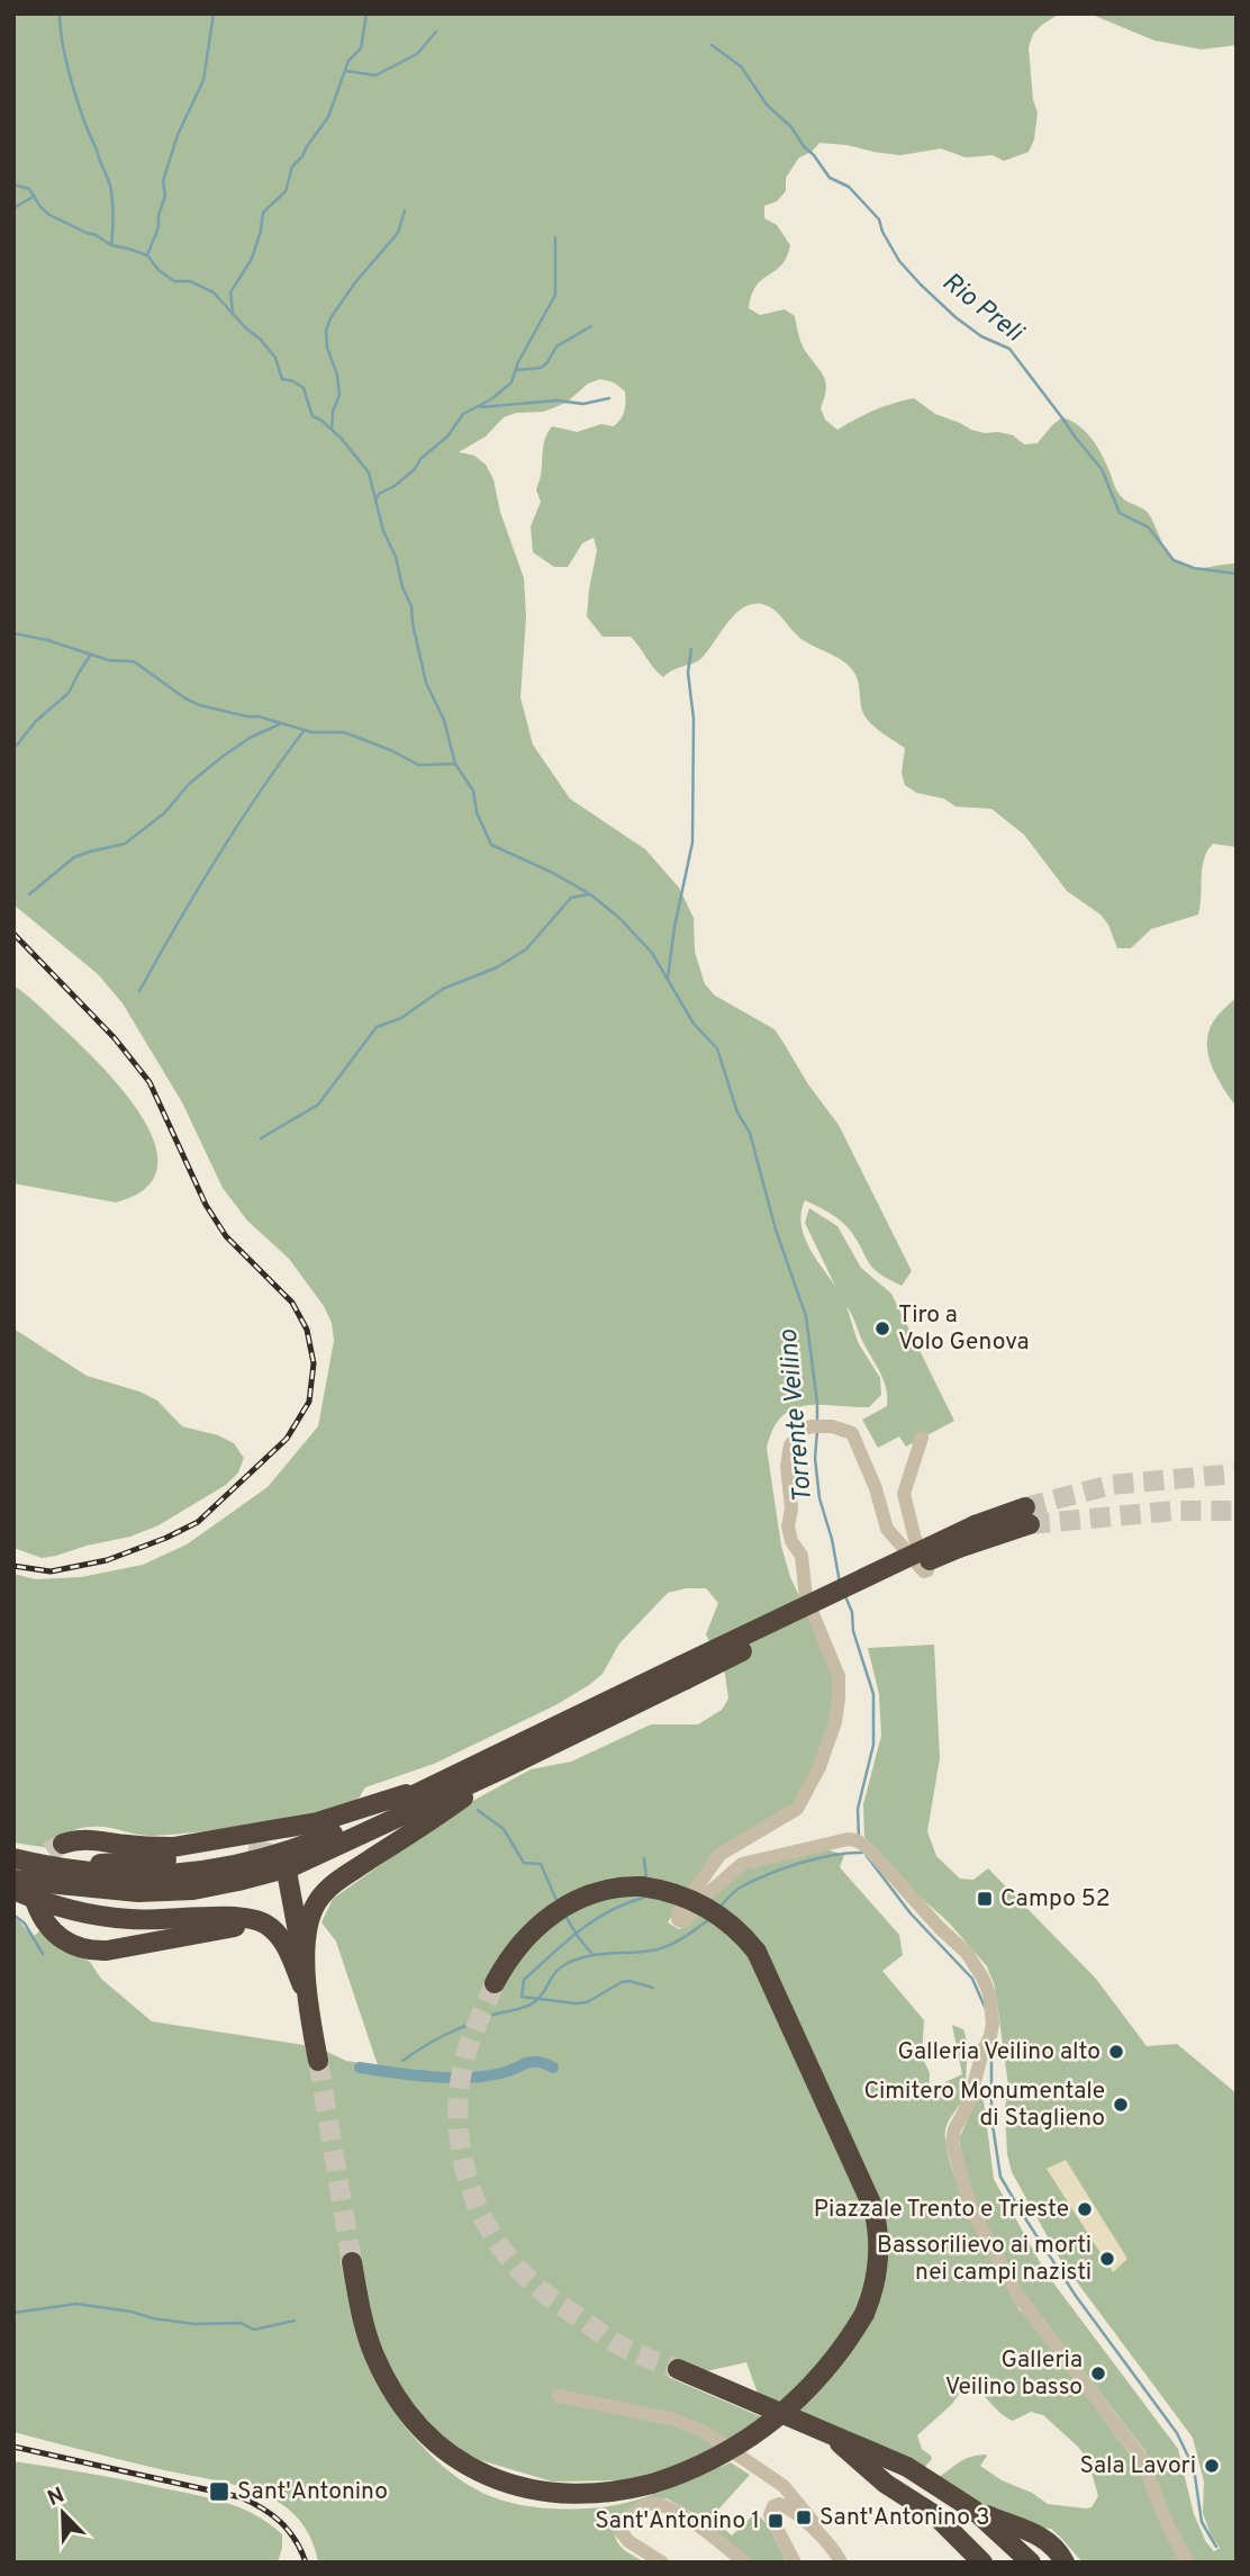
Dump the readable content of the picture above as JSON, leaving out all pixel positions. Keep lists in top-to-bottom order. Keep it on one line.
{"water":["Rio Preli","Torrente Veilino"],"places":{"other":["Tiro a Volo Genova","Galleria Veilino alto","Cimitero Monumentale di Staglieno","Piazzale Trento e Trieste","Bassorilievo ai morti nei campi nazisti","Galleria Veilino basso","Sala Lavori"],"transit":["Campo 52","Sant'Antonino","Sant'Antonino 3","Sant'Antonino 1"]},"north":"top left"}
